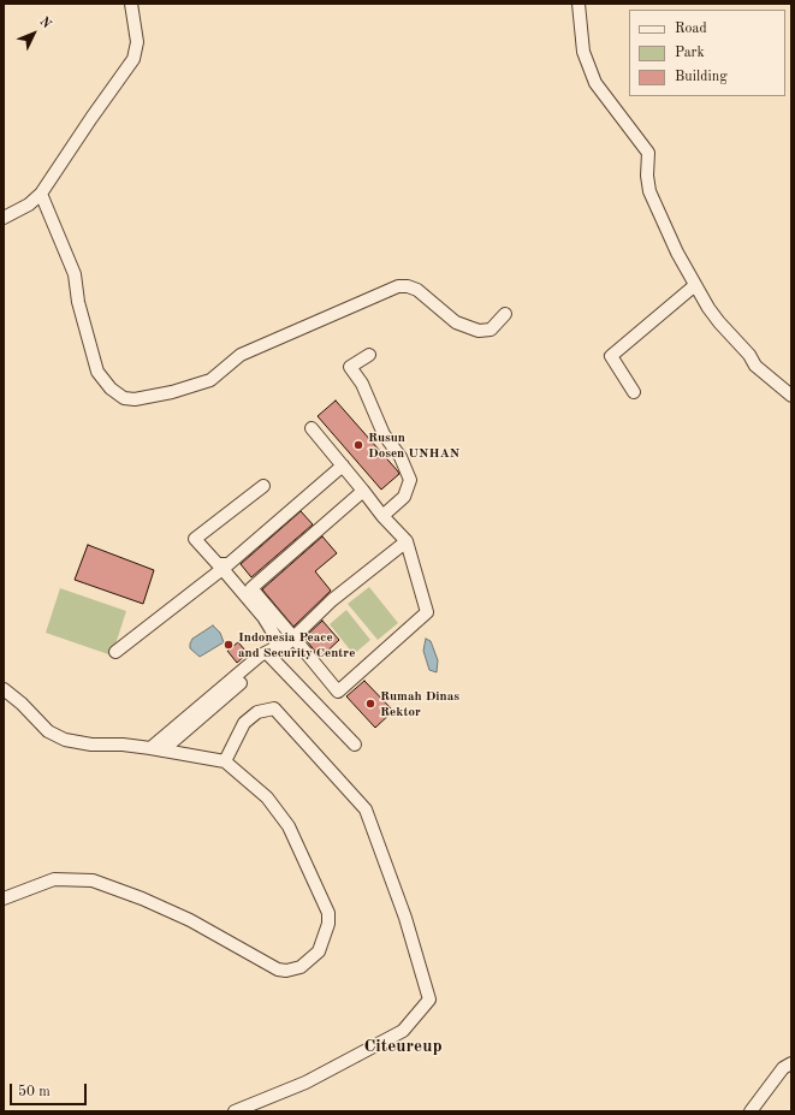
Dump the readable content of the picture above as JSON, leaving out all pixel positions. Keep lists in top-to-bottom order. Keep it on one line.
{"districts":["Citeureup"],"places":["Rusun Dosen UNHAN","Indonesia Peace and Security Centre","Rumah Dinas Rektor"],"legend":["Road","Park","Building"],"scale_bar":"50 m","north":"top right"}
